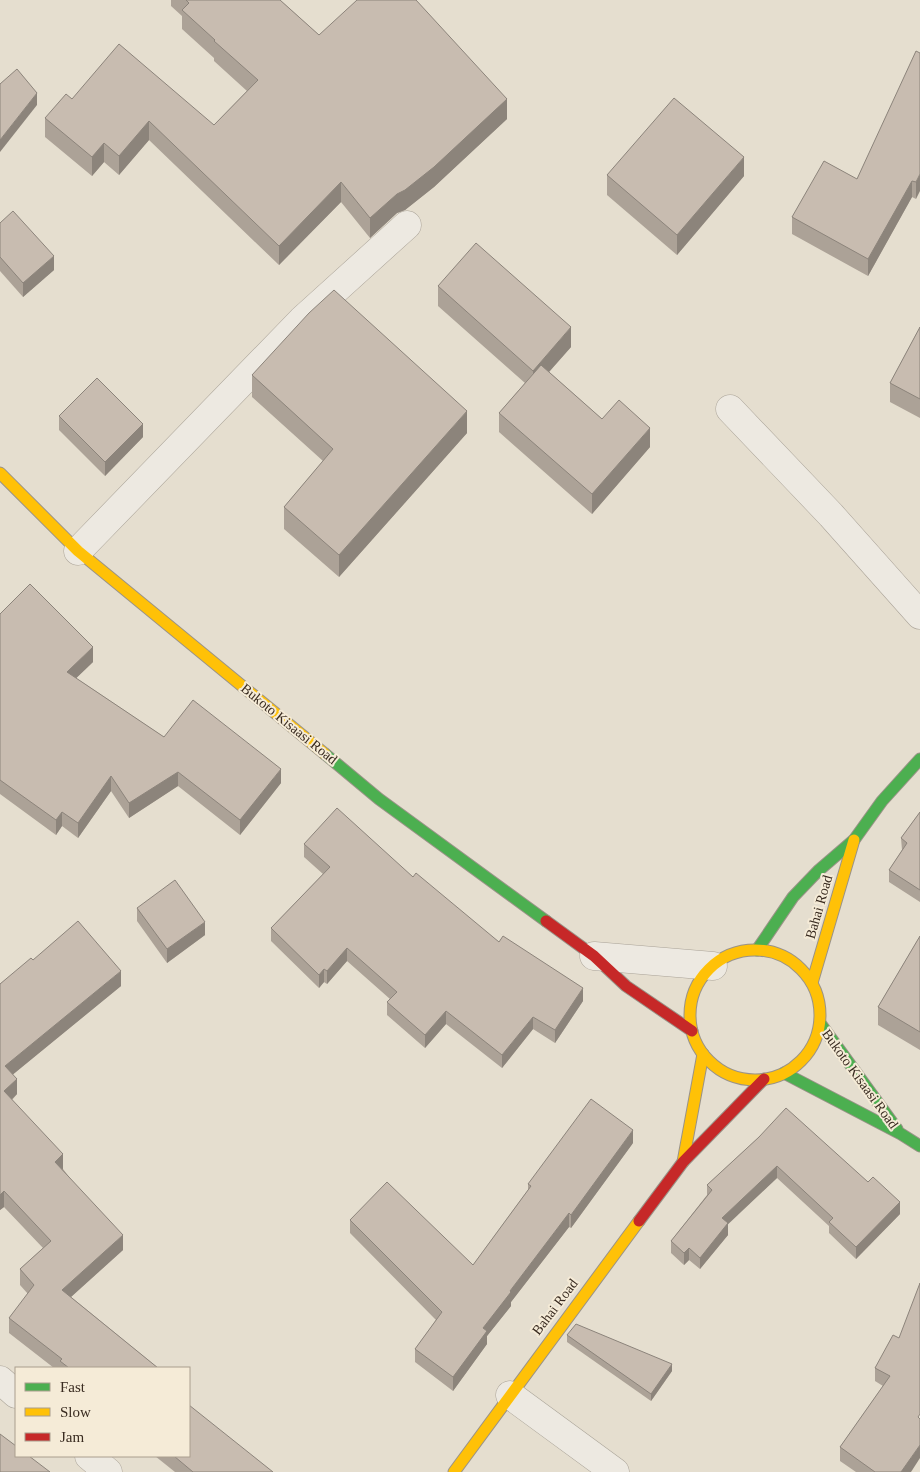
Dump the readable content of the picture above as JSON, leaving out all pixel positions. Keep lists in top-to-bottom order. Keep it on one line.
{"streets":{"street":["Bukoto Kisaasi Road","Bahai Road"]},"crossings":[["Bukoto Kisaasi Road","Bahai Road"]],"legend":["Fast","Slow","Jam"]}
